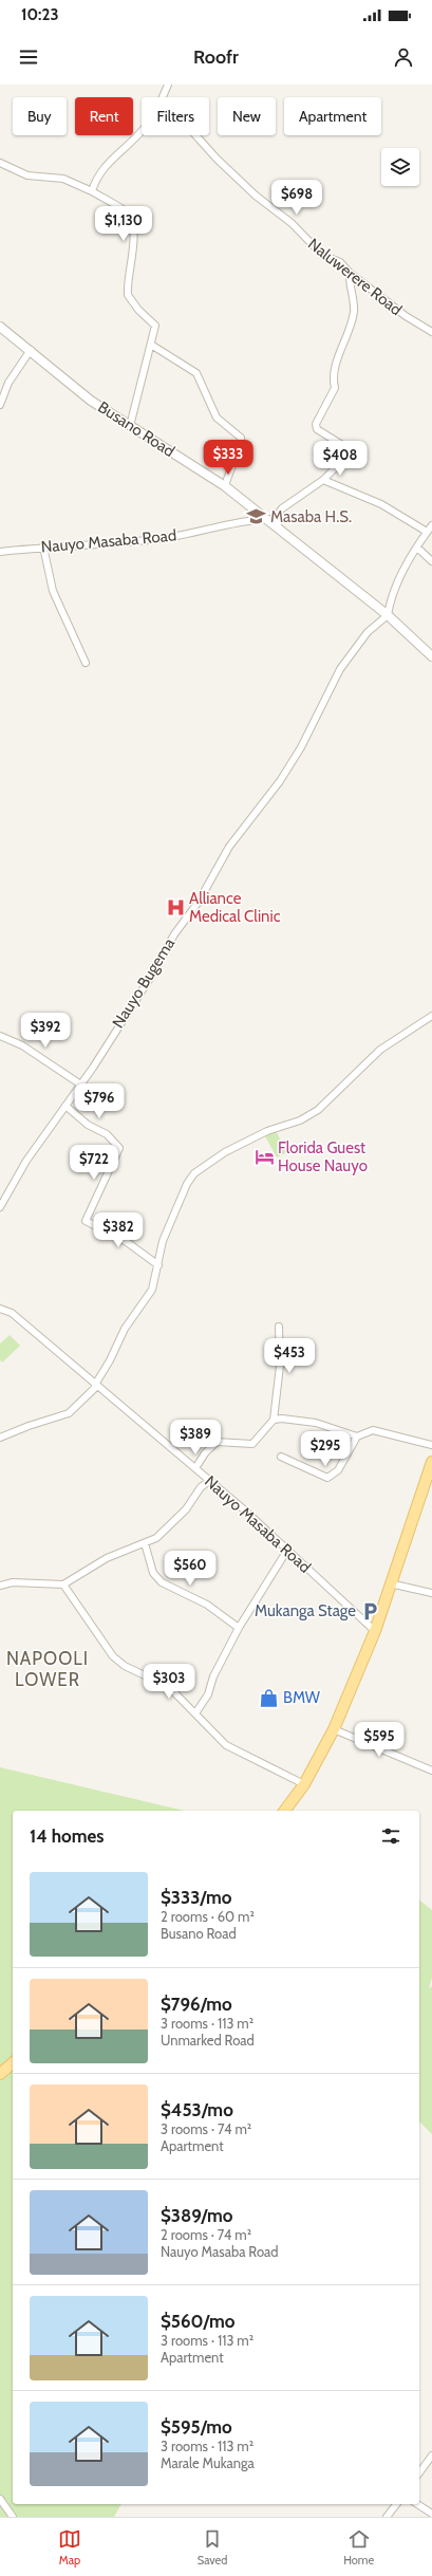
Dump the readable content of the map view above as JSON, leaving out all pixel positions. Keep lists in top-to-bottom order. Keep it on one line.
{"streets":{"street":["Naluwerere Road","Busano Road","Nauyo Masaba Road","Nauyo Bugema"]},"crossings":[["Busano Road","Nauyo Masaba Road"],["Busano Road","Nauyo Bugema"]],"districts":["NAPOOLI LOWER"],"places":{"school or university":["Masaba H.S."],"hospital":["Alliance Medical Clinic"],"hotel":["Florida Guest House Nauyo"],"parking":["Mukanga Stage"],"shop":["BMW"]},"page":{"status":"10:23","header":"Roofr","chip":["Buy","Rent","Filters","New","Apartment"],"price":["$698","$1,130","$333","$408","$392","$796","$722","$382","$453","$389","$295","$560","$303","$595"],"heading":"14 homes","list":[{"name":"$333/mo","note":"2 rooms · 60 m² · Busano Road"},{"name":"$796/mo","note":"3 rooms · 113 m² · Unmarked Road"},{"name":"$453/mo","note":"3 rooms · 74 m² · Apartment"},{"name":"$389/mo","note":"2 rooms · 74 m² · Nauyo Masaba Road"},{"name":"$560/mo","note":"3 rooms · 113 m² · Apartment"},{"name":"$595/mo","note":"3 rooms · 113 m² · Marale Mukanga"}],"tabs":["Map","Saved","Home"]}}
